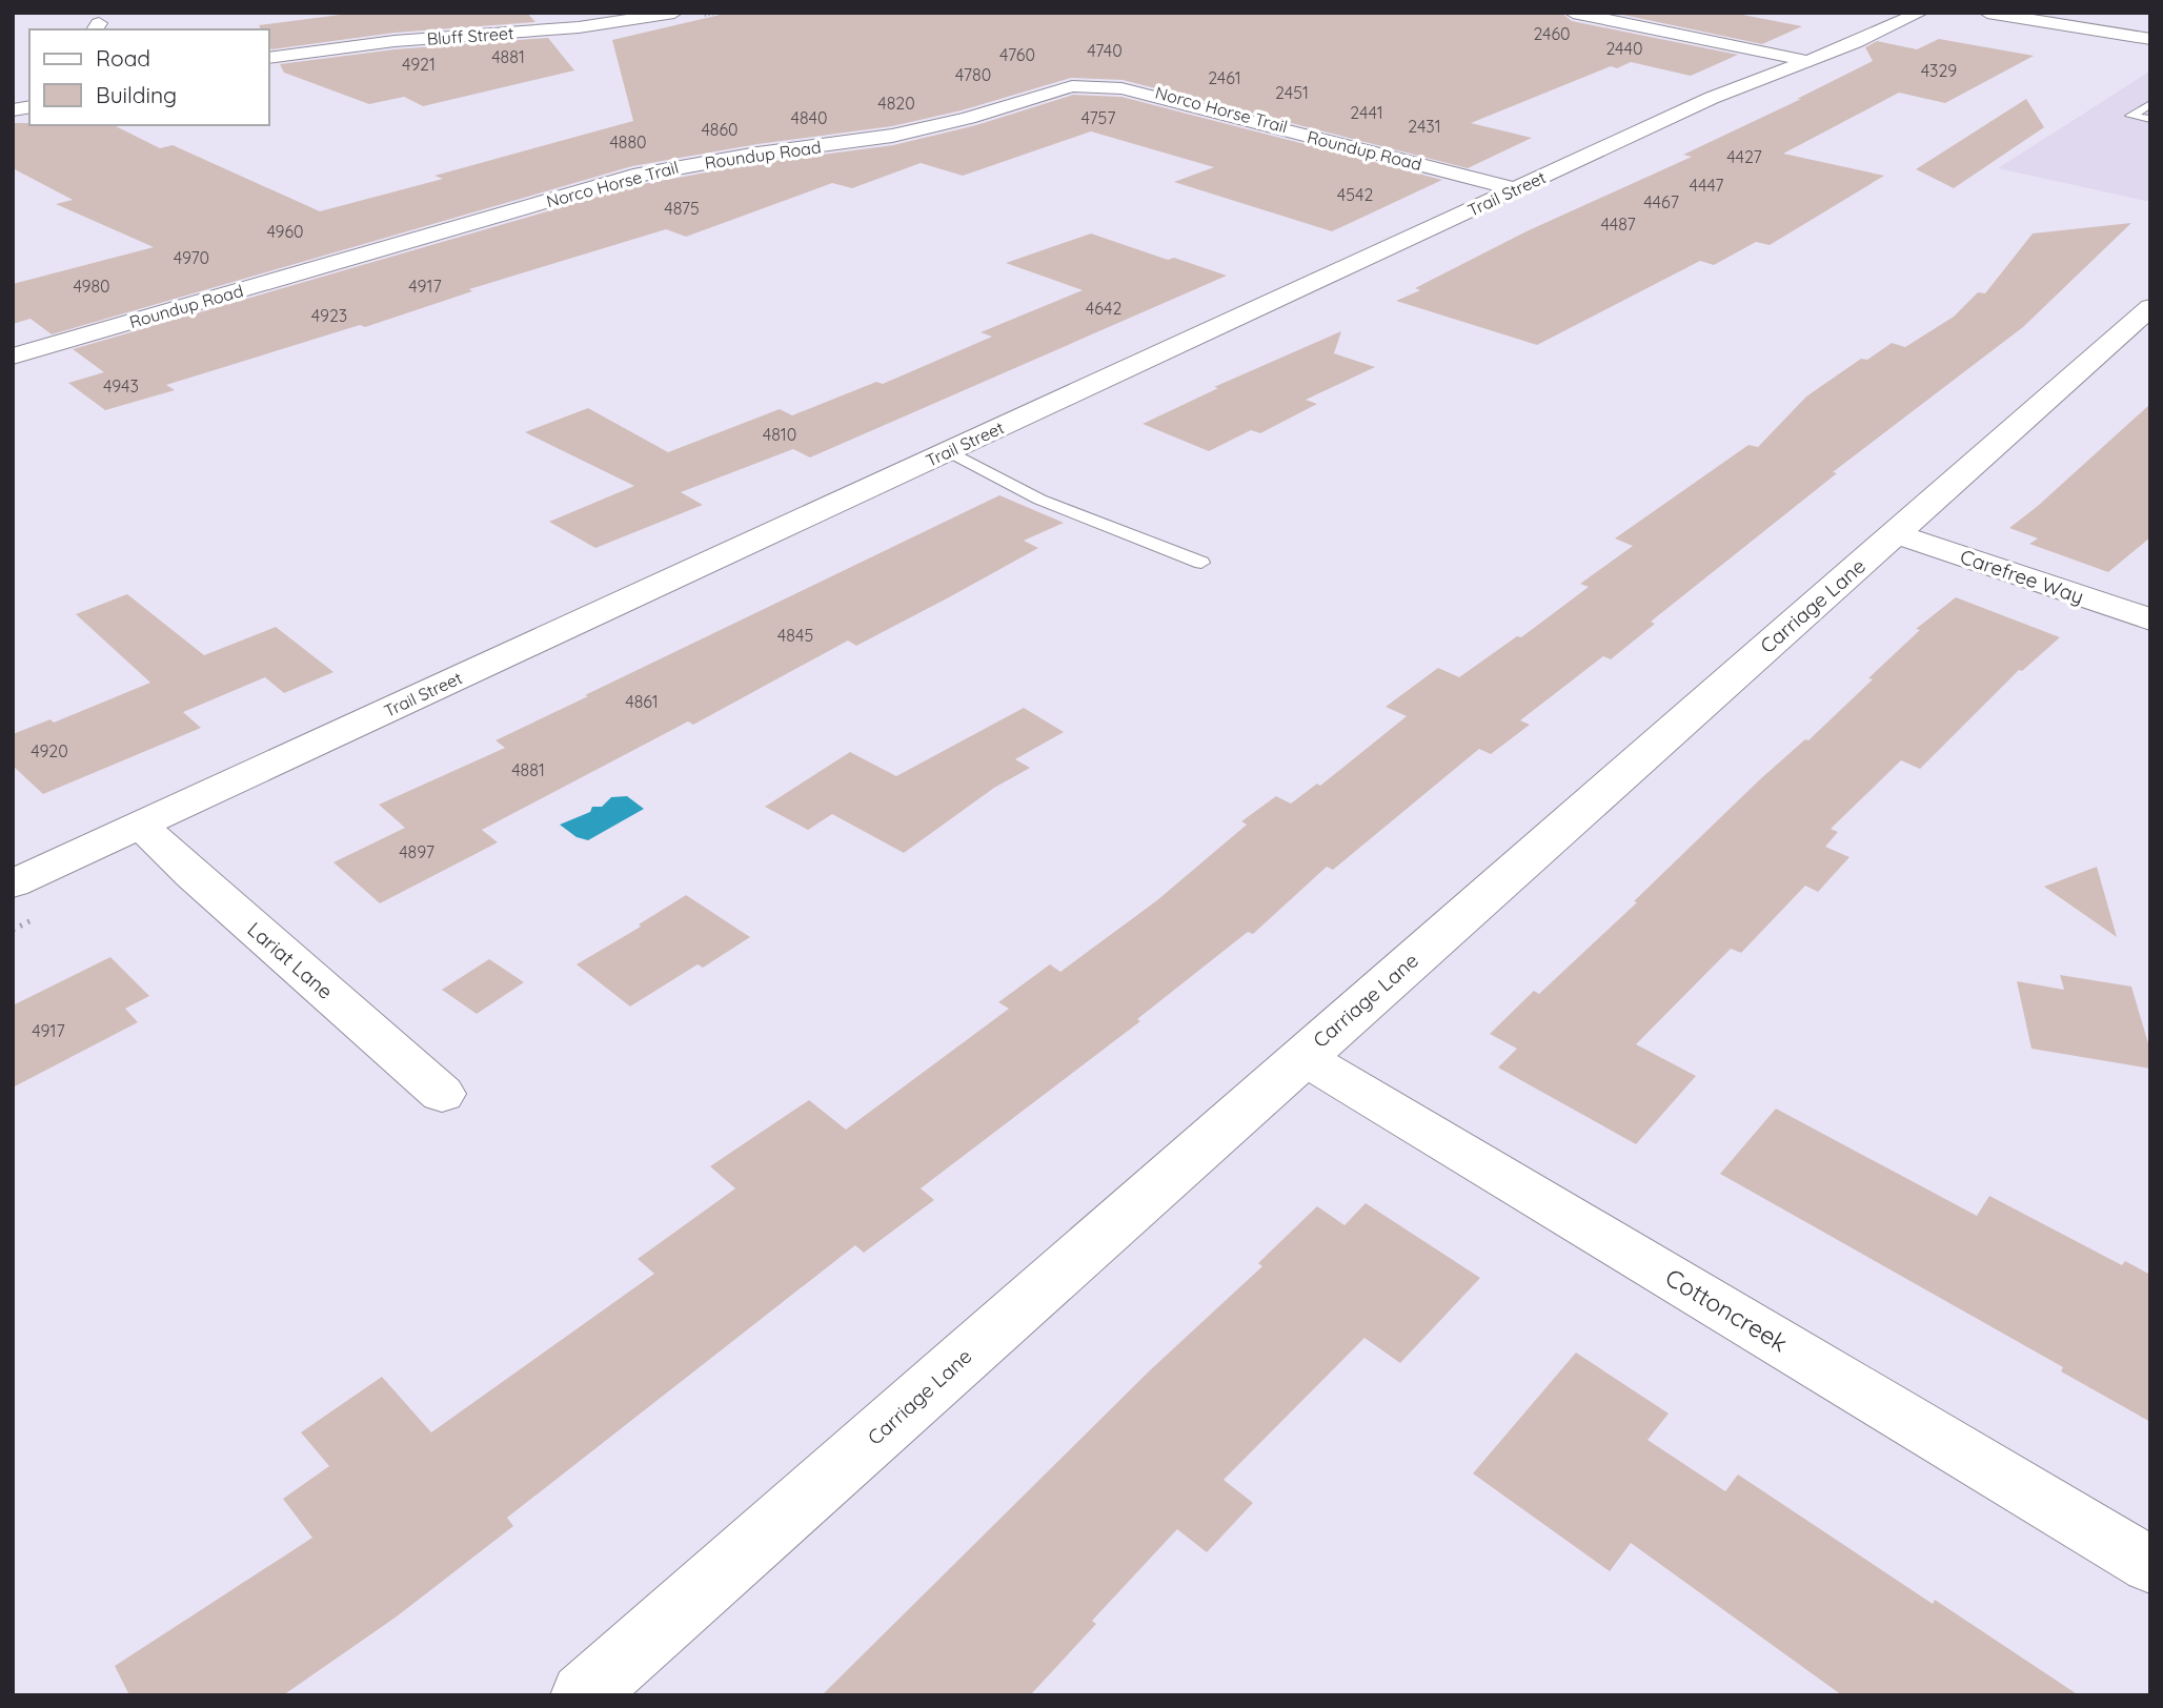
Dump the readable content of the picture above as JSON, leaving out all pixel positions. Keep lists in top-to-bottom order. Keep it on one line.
{"streets":{"street":["Bluff Street","Roundup Road","Trail Street","Carefree Way","Carriage Lane","Lariat Lane","Cottoncreek"]},"crossings":[["Roundup Road","Trail Street"],["Trail Street","Lariat Lane"],["Carefree Way","Carriage Lane"],["Carriage Lane","Cottoncreek"]],"house_numbers":["2460","2440","4740","4760","4881","4921","4329","4780","2461","2451","4820","2441","4840","4757","2431","4860","4880","4427","4447","4542","4467","4875","4487","4960","4970","4980","4917","4642","4923","4943","4810","4845","4861","4920","4881","4897","4917"],"legend":["Road","Building"]}
